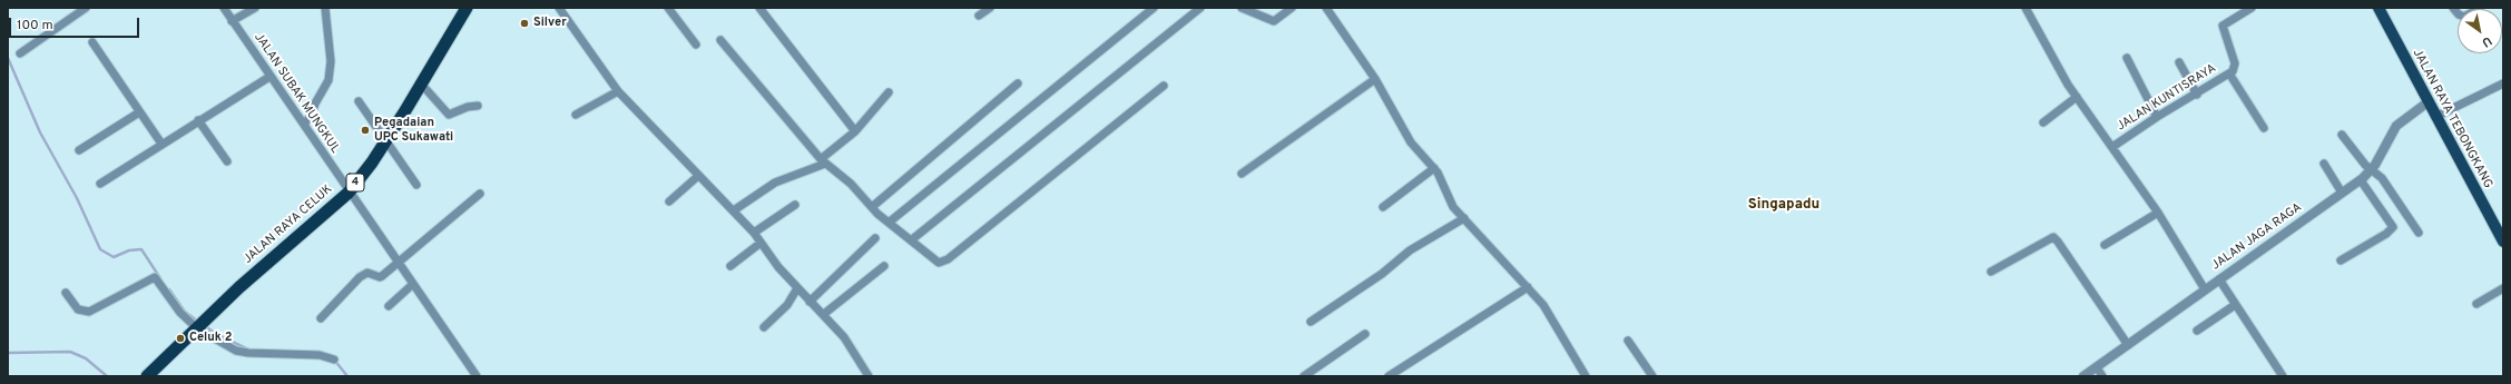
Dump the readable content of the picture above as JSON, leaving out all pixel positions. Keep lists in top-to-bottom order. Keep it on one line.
{"streets":{"highway":["4","JALAN RAYA CELUK"],"main road":["JALAN RAYA TEBONGKANG"],"street":["JALAN SUBAK MUNGKUL","JALAN KUNTISRAYA","JALAN JAGA RAGA"]},"crossings":[["JALAN SUBAK MUNGKUL","JALAN RAYA CELUK"],["JALAN KUNTISRAYA","JALAN JAGA RAGA"],["JALAN RAYA TEBONGKANG","JALAN JAGA RAGA"]],"districts":["Singapadu"],"places":["Silver","Pegadaian UPC Sukawati","Celuk 2"],"scale_bar":"100 m","north":"bottom right"}
